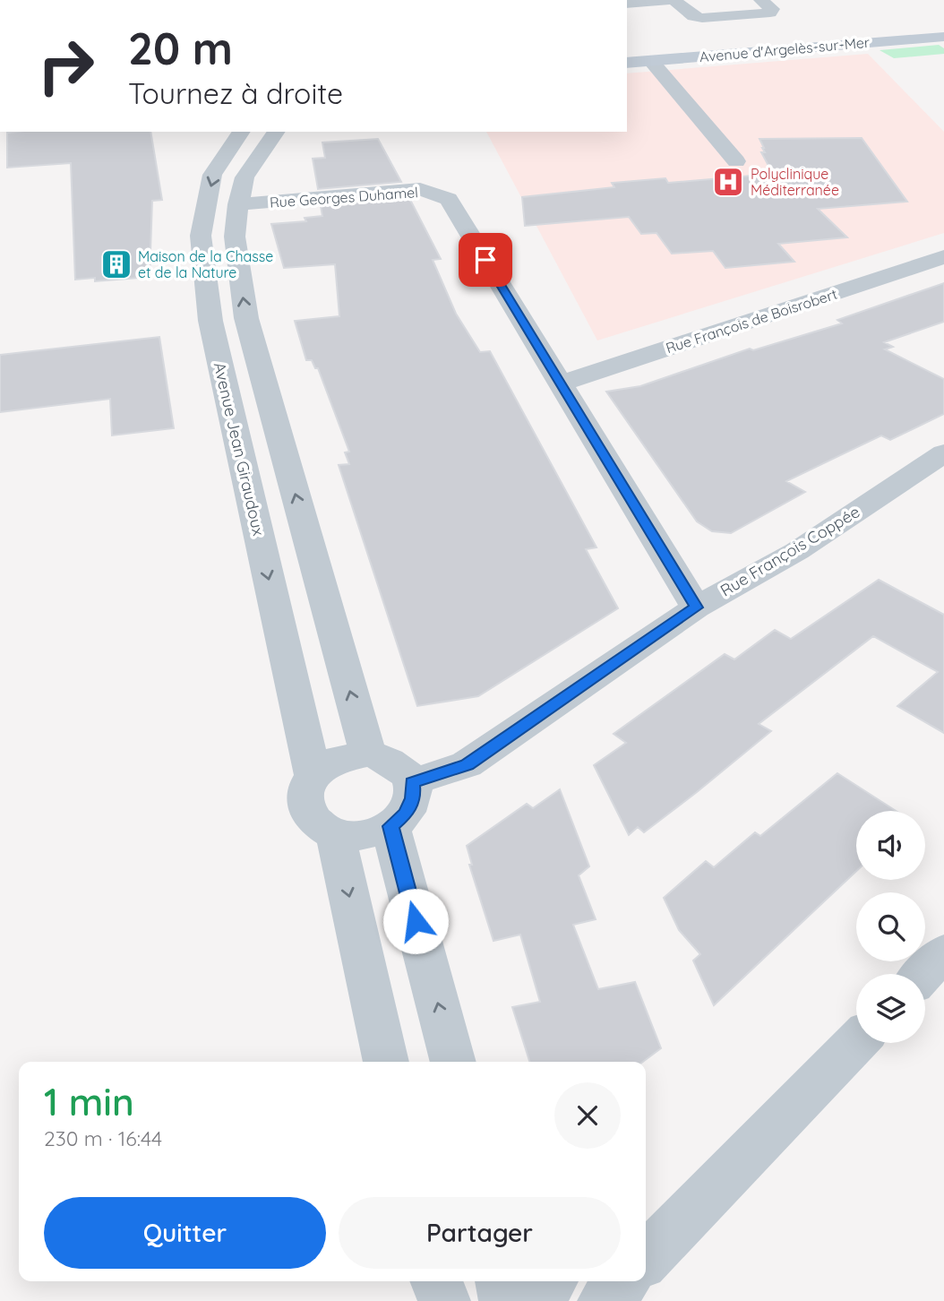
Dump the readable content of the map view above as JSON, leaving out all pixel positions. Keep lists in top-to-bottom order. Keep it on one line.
{"streets":{"main road":["Avenue d'Argelès-sur-Mer"],"street":["Rue Georges Duhamel","Rue François de Boisrobert","Avenue Jean Giraudoux","Rue François Coppée"]},"crossings":[["Rue Georges Duhamel","Rue François de Boisrobert"],["Avenue Jean Giraudoux","Rue François Coppée"]],"places":{"hospital":["Polyclinique Méditerranée"],"building":["Maison de la Chasse et de la Nature"]},"page":{"turn":["20 m","Tournez à droite"],"heading":["1 min","230 m · 16:44"],"buttons":["Quitter","Partager"]}}
